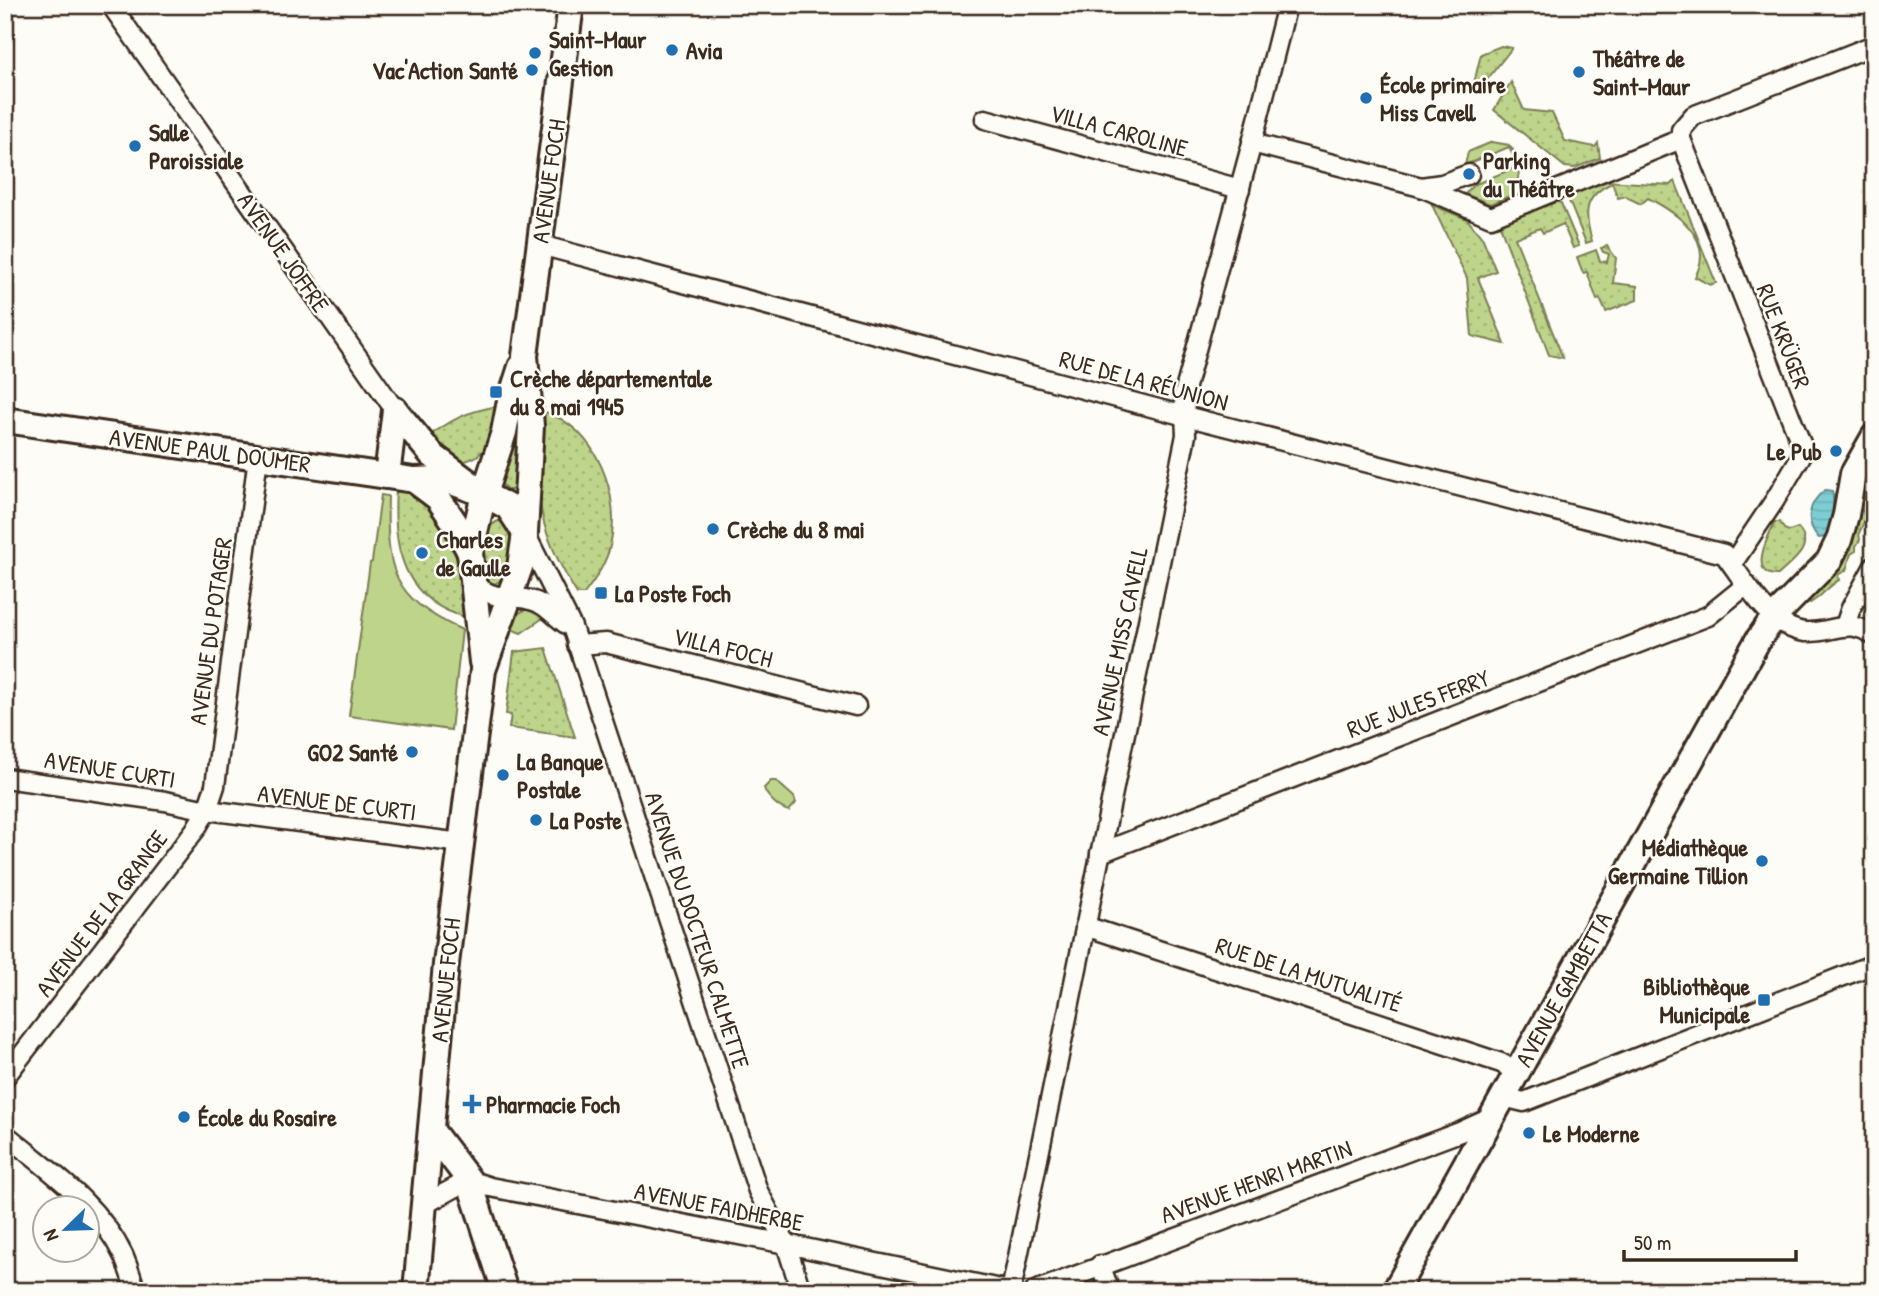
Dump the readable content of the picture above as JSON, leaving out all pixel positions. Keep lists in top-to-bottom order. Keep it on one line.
{"streets":{"street":["VILLA CAROLINE","AVENUE FOCH","AVENUE JOFFRE","RUE KRÜGER","RUE DE LA RÉUNION","AVENUE PAUL DOUMER","AVENUE DU POTAGER","AVENUE MISS CAVELL","VILLA FOCH","RUE JULES FERRY","AVENUE CURTI","AVENUE DE CURTI","AVENUE DE LA GRANGE","AVENUE DU DOCTEUR CALMETTE","RUE DE LA MUTUALITÉ","AVENUE GAMBETTA","AVENUE HENRI MARTIN","AVENUE FAIDHERBE"]},"crossings":[["VILLA CAROLINE","AVENUE MISS CAVELL"],["AVENUE FOCH","RUE DE LA RÉUNION"],["AVENUE FOCH","AVENUE PAUL DOUMER"],["AVENUE FOCH","AVENUE DE CURTI"],["AVENUE FOCH","AVENUE DU DOCTEUR CALMETTE"],["RUE KRÜGER","RUE DE LA RÉUNION"],["RUE DE LA RÉUNION","AVENUE MISS CAVELL"],["AVENUE PAUL DOUMER","AVENUE DU POTAGER"],["AVENUE DU POTAGER","AVENUE CURTI"],["AVENUE DU POTAGER","AVENUE DE CURTI"],["AVENUE DU POTAGER","AVENUE DE LA GRANGE"],["AVENUE MISS CAVELL","RUE JULES FERRY"],["AVENUE MISS CAVELL","RUE DE LA MUTUALITÉ"],["AVENUE MISS CAVELL","AVENUE FAIDHERBE"],["VILLA FOCH","AVENUE DU DOCTEUR CALMETTE"],["AVENUE CURTI","AVENUE DE CURTI"],["AVENUE CURTI","AVENUE DE LA GRANGE"],["AVENUE DE CURTI","AVENUE DE LA GRANGE"],["AVENUE DU DOCTEUR CALMETTE","AVENUE FAIDHERBE"],["RUE DE LA MUTUALITÉ","AVENUE GAMBETTA"],["AVENUE GAMBETTA","AVENUE HENRI MARTIN"]],"places":{"other":["Avia","Saint-Maur Gestion","Vac'Action Santé","Théâtre de Saint-Maur","École primaire Miss Cavell","Salle Paroissiale","Parking du Théâtre","Le Pub","Crèche du 8 mai","Charles de Gaulle","GO2 Santé","La Banque Postale","La Poste","Médiathèque Germaine Tillion","École du Rosaire","Le Moderne"],"transit":["Crèche départementale du 8 mai 1945","La Poste Foch","Bibliothèque Municipale"],"health":["Pharmacie Foch"]},"scale_bar":"50 m","north":"bottom left"}
